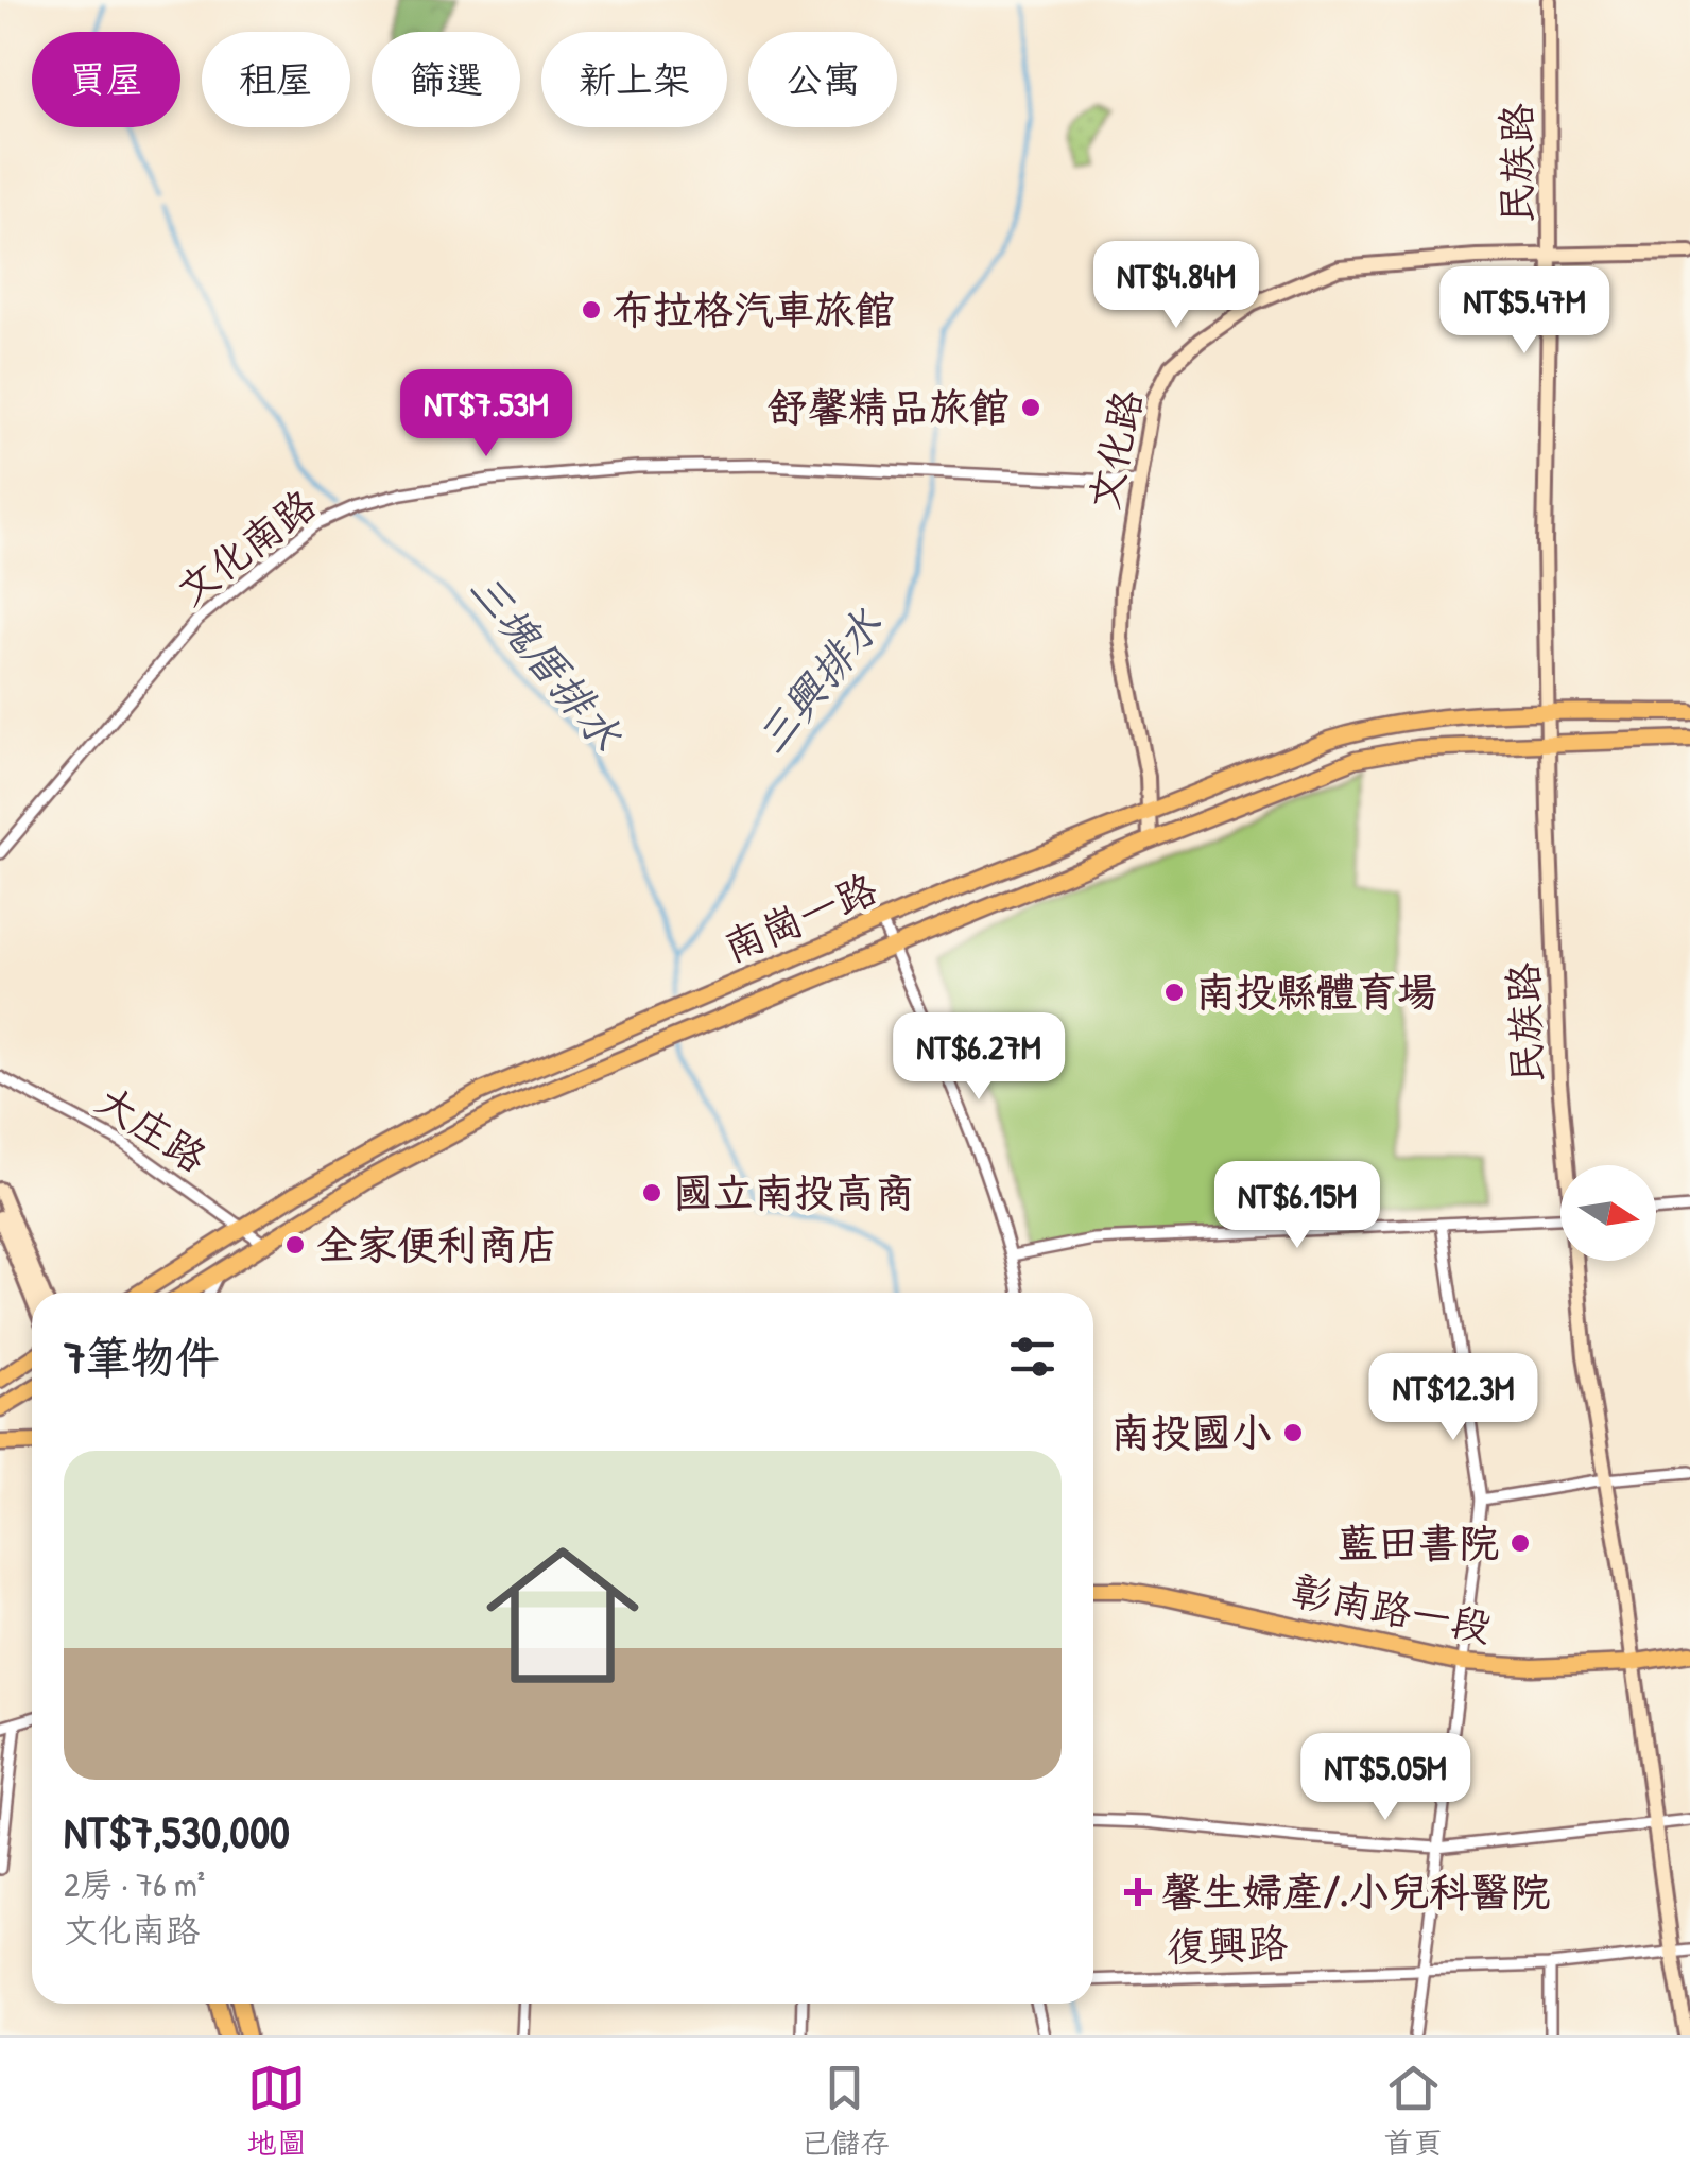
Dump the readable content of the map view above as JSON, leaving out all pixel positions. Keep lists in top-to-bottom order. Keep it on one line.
{"streets":{"main road":["民族路","文化路","南崗一路","彰南路一段"],"street":["文化南路","大庄路","復興路"]},"crossings":[["民族路","文化路"],["民族路","南崗一路"],["民族路","彰南路一段"],["民族路","復興路"],["文化路","文化南路"],["文化路","南崗一路"],["南崗一路","大庄路"]],"water":["三塊厝排水","三興排水"],"places":{"other":["布拉格汽車旅館","舒馨精品旅館","南投縣體育場","國立南投高商","全家便利商店","南投國小","藍田書院"],"health":["馨生婦產/.小兒科醫院"]},"north":"right","page":{"chip":["買屋","租屋","篩選","新上架","公寓"],"price":["NT$4.84M","NT$5.47M","NT$7.53M","NT$6.27M","NT$6.15M","NT$12.3M","NT$5.05M"],"heading":"7筆物件","list":[{"name":"NT$7,530,000","note":"2房 · 76 m² · 文化南路"}],"tabs":["地圖","已儲存","首頁"]}}
